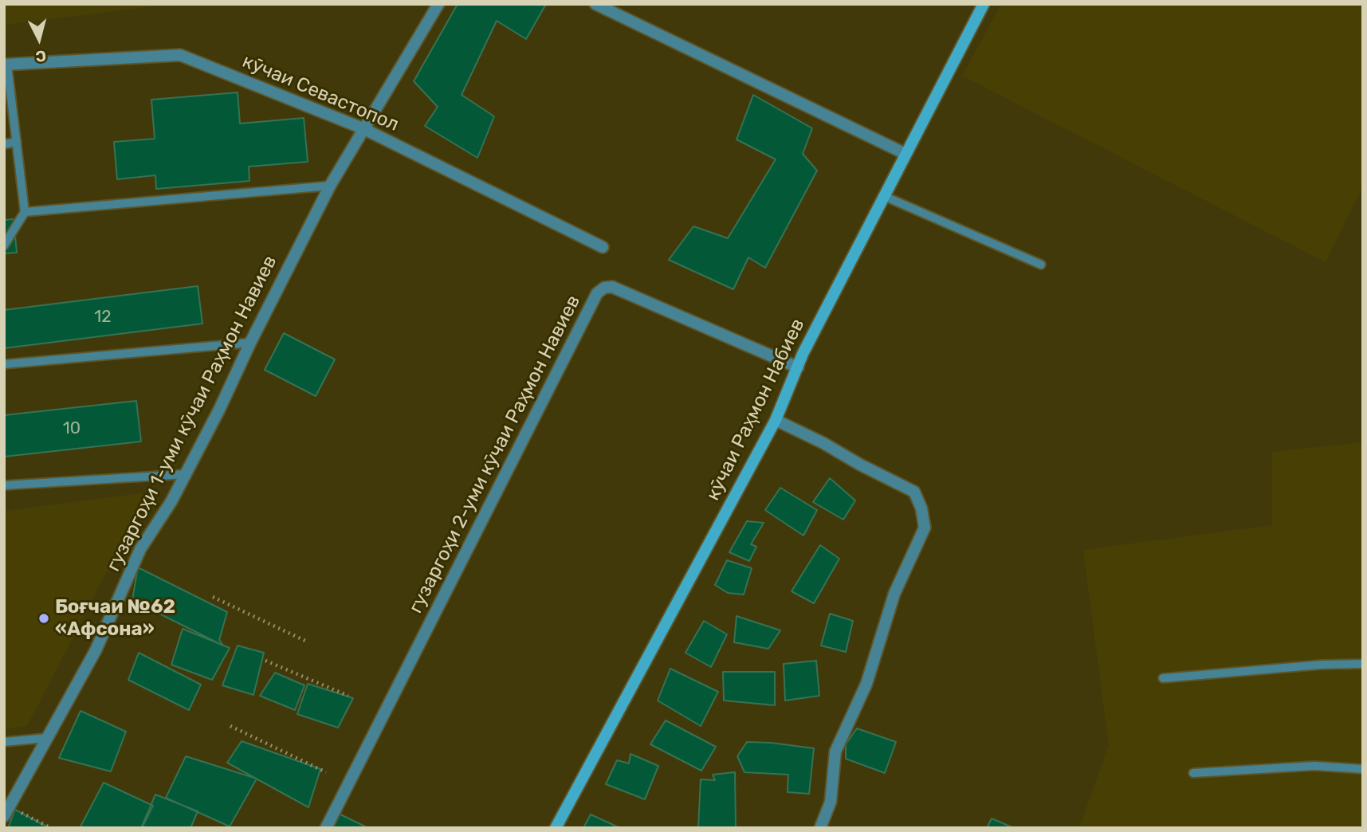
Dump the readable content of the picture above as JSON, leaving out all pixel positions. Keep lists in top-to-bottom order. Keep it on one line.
{"streets":{"main road":["кӯчаи Раҳмон Набиев"],"street":["кӯчаи Севастопол","гузаргоҳи 1-уми кӯчаи Раҳмон Навиев","гузаргоҳи 2-уми кӯчаи Раҳмон Навиев"]},"crossings":[["кӯчаи Севастопол","гузаргоҳи 1-уми кӯчаи Раҳмон Навиев"],["кӯчаи Раҳмон Набиев","гузаргоҳи 2-уми кӯчаи Раҳмон Навиев"]],"places":["Боғчаи №62 «Афсона»"],"house_numbers":["12","10"],"north":"bottom"}
